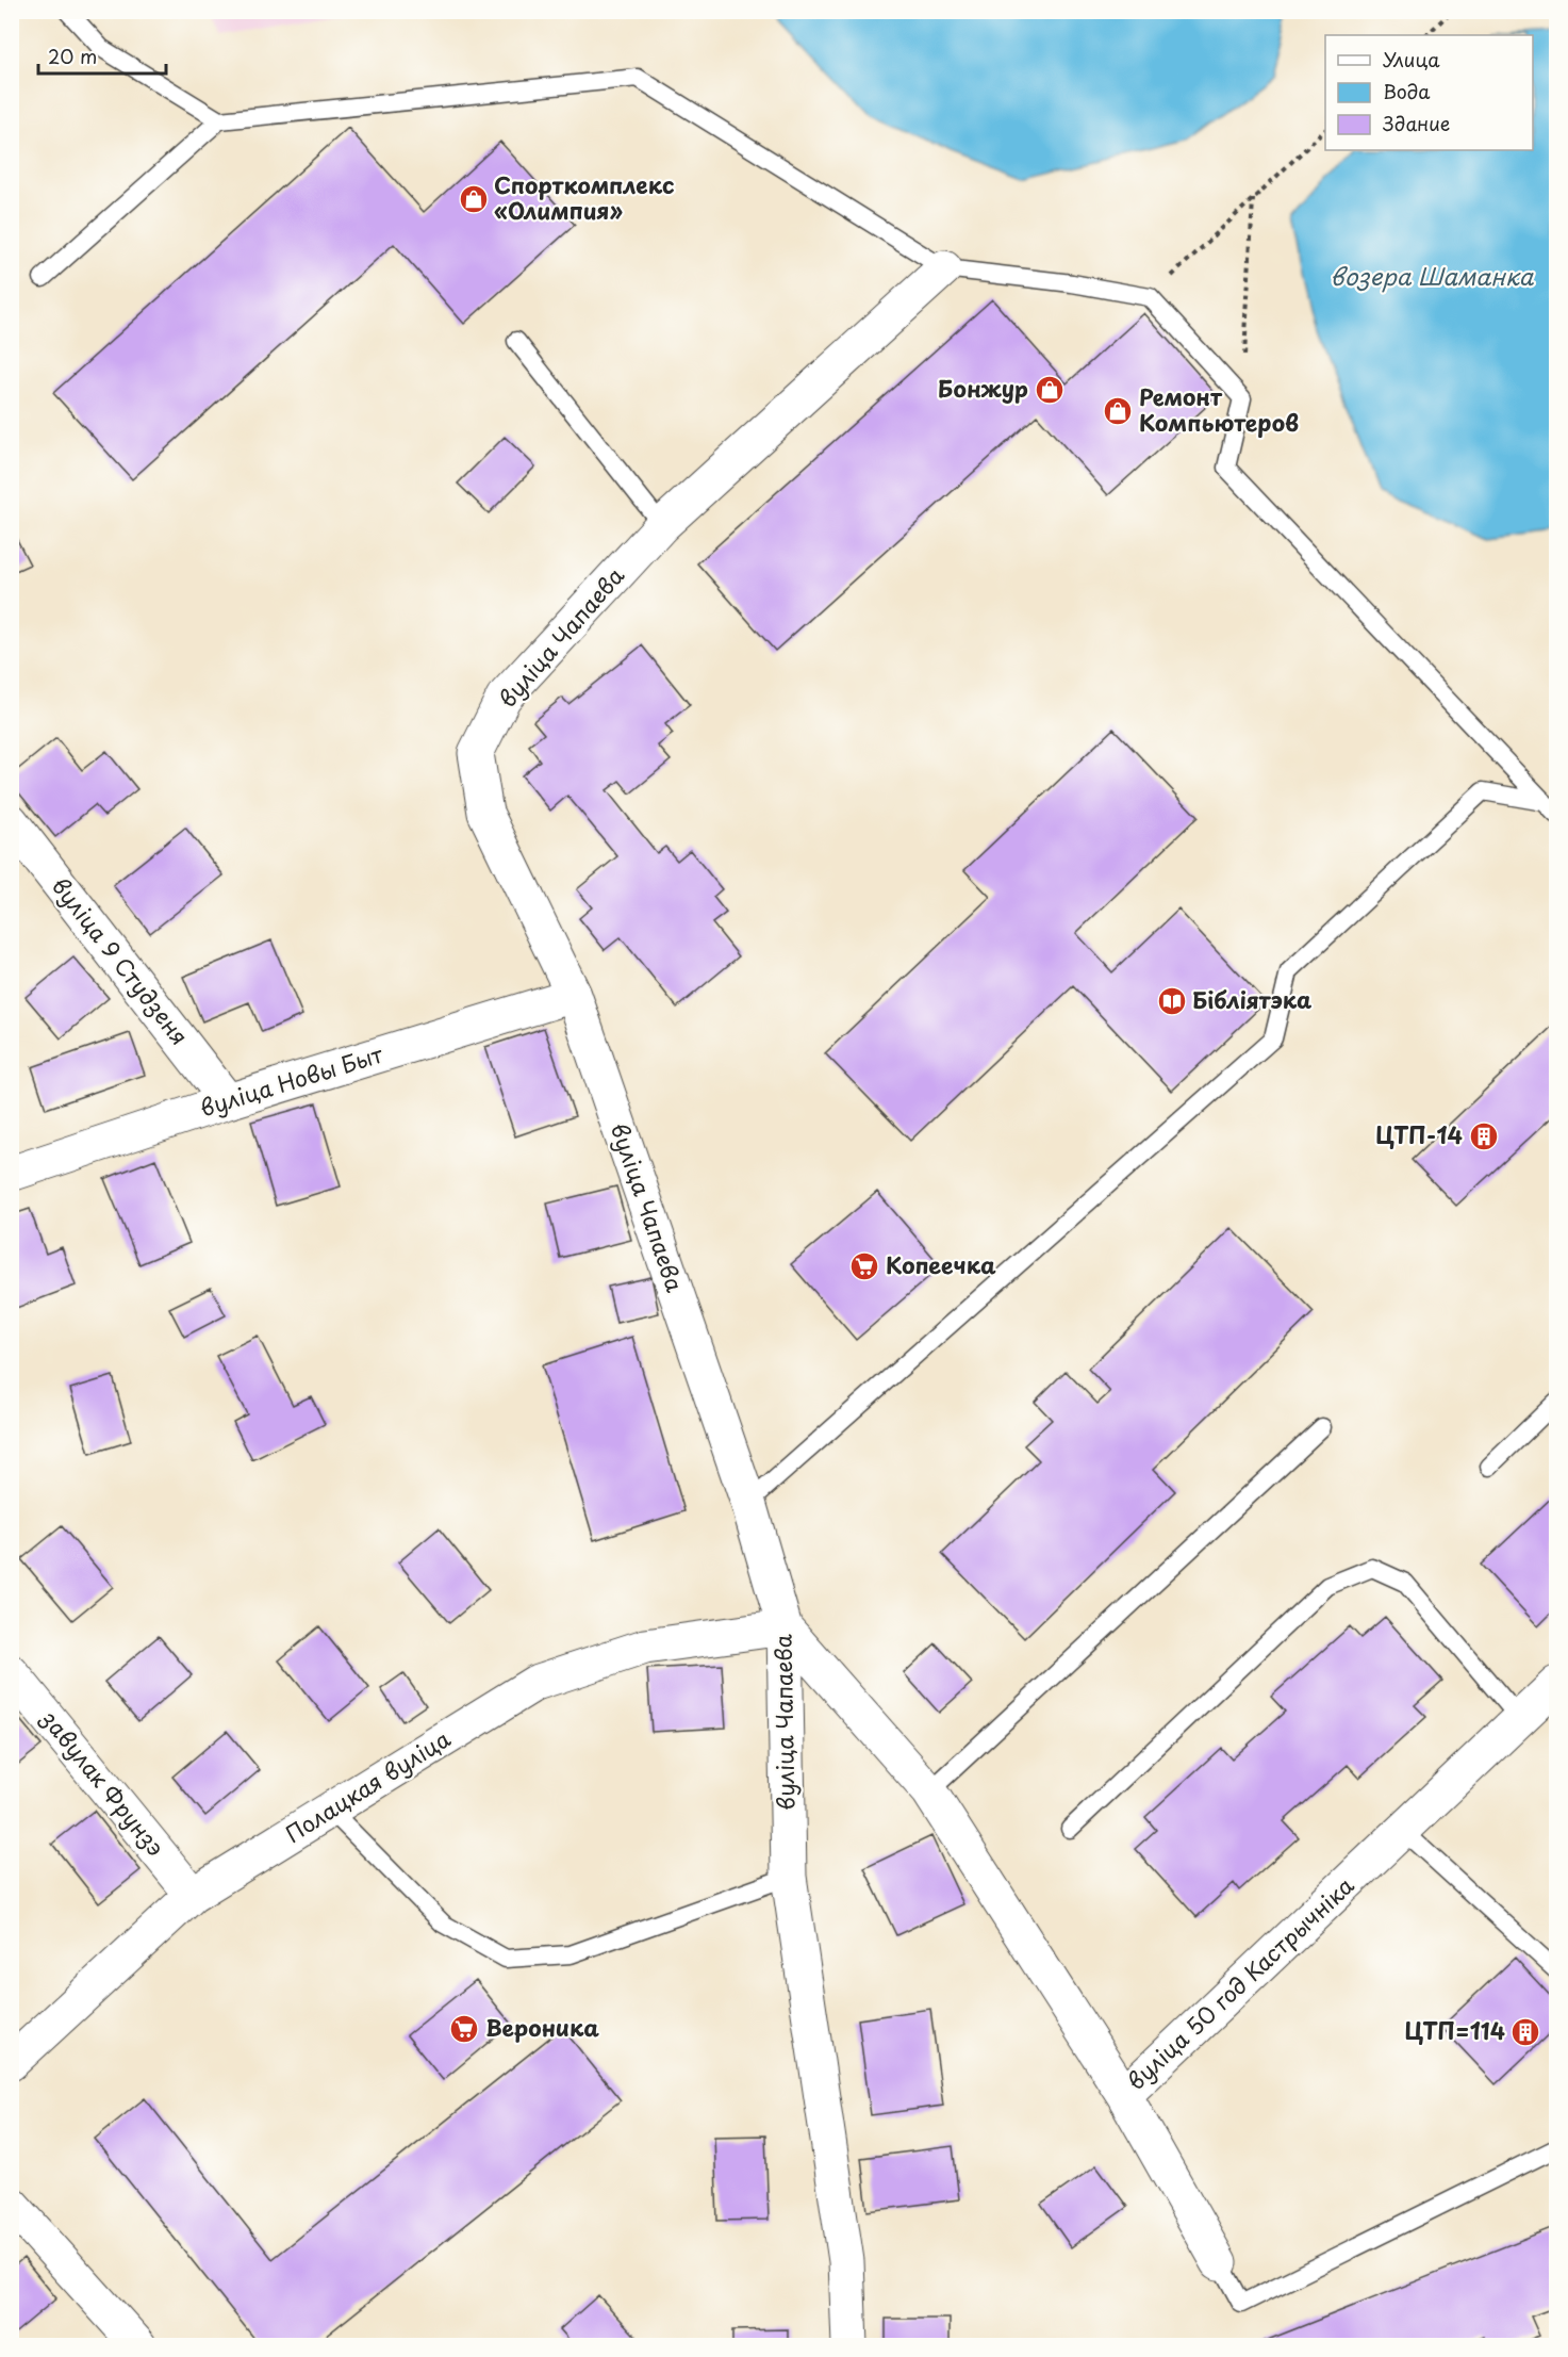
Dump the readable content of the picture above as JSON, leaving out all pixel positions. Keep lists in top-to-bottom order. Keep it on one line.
{"streets":{"street":["вуліца Чапаева","вуліца 9 Студзеня","вуліца Новы Быт","завулак Фрунзэ","Полацкая вуліца","вуліца 50 год Кастрычніка"]},"crossings":[["вуліца Чапаева","вуліца Новы Быт"],["вуліца Чапаева","Полацкая вуліца"],["вуліца Чапаева","вуліца 50 год Кастрычніка"],["вуліца 9 Студзеня","вуліца Новы Быт"],["завулак Фрунзэ","Полацкая вуліца"],["Полацкая вуліца","вуліца 50 год Кастрычніка"]],"water":["возера Шаманка"],"places":{"shop":["Спорткомплекс «Олимпия»","Бонжур","Ремонт Компьютеров"],"library":["Бібліятэка"],"building":["ЦТП-14","ЦТП=114"],"supermarket":["Копеечка","Вероника"]},"legend":["Улица","Вода","Здание"],"scale_bar":"20 m"}
